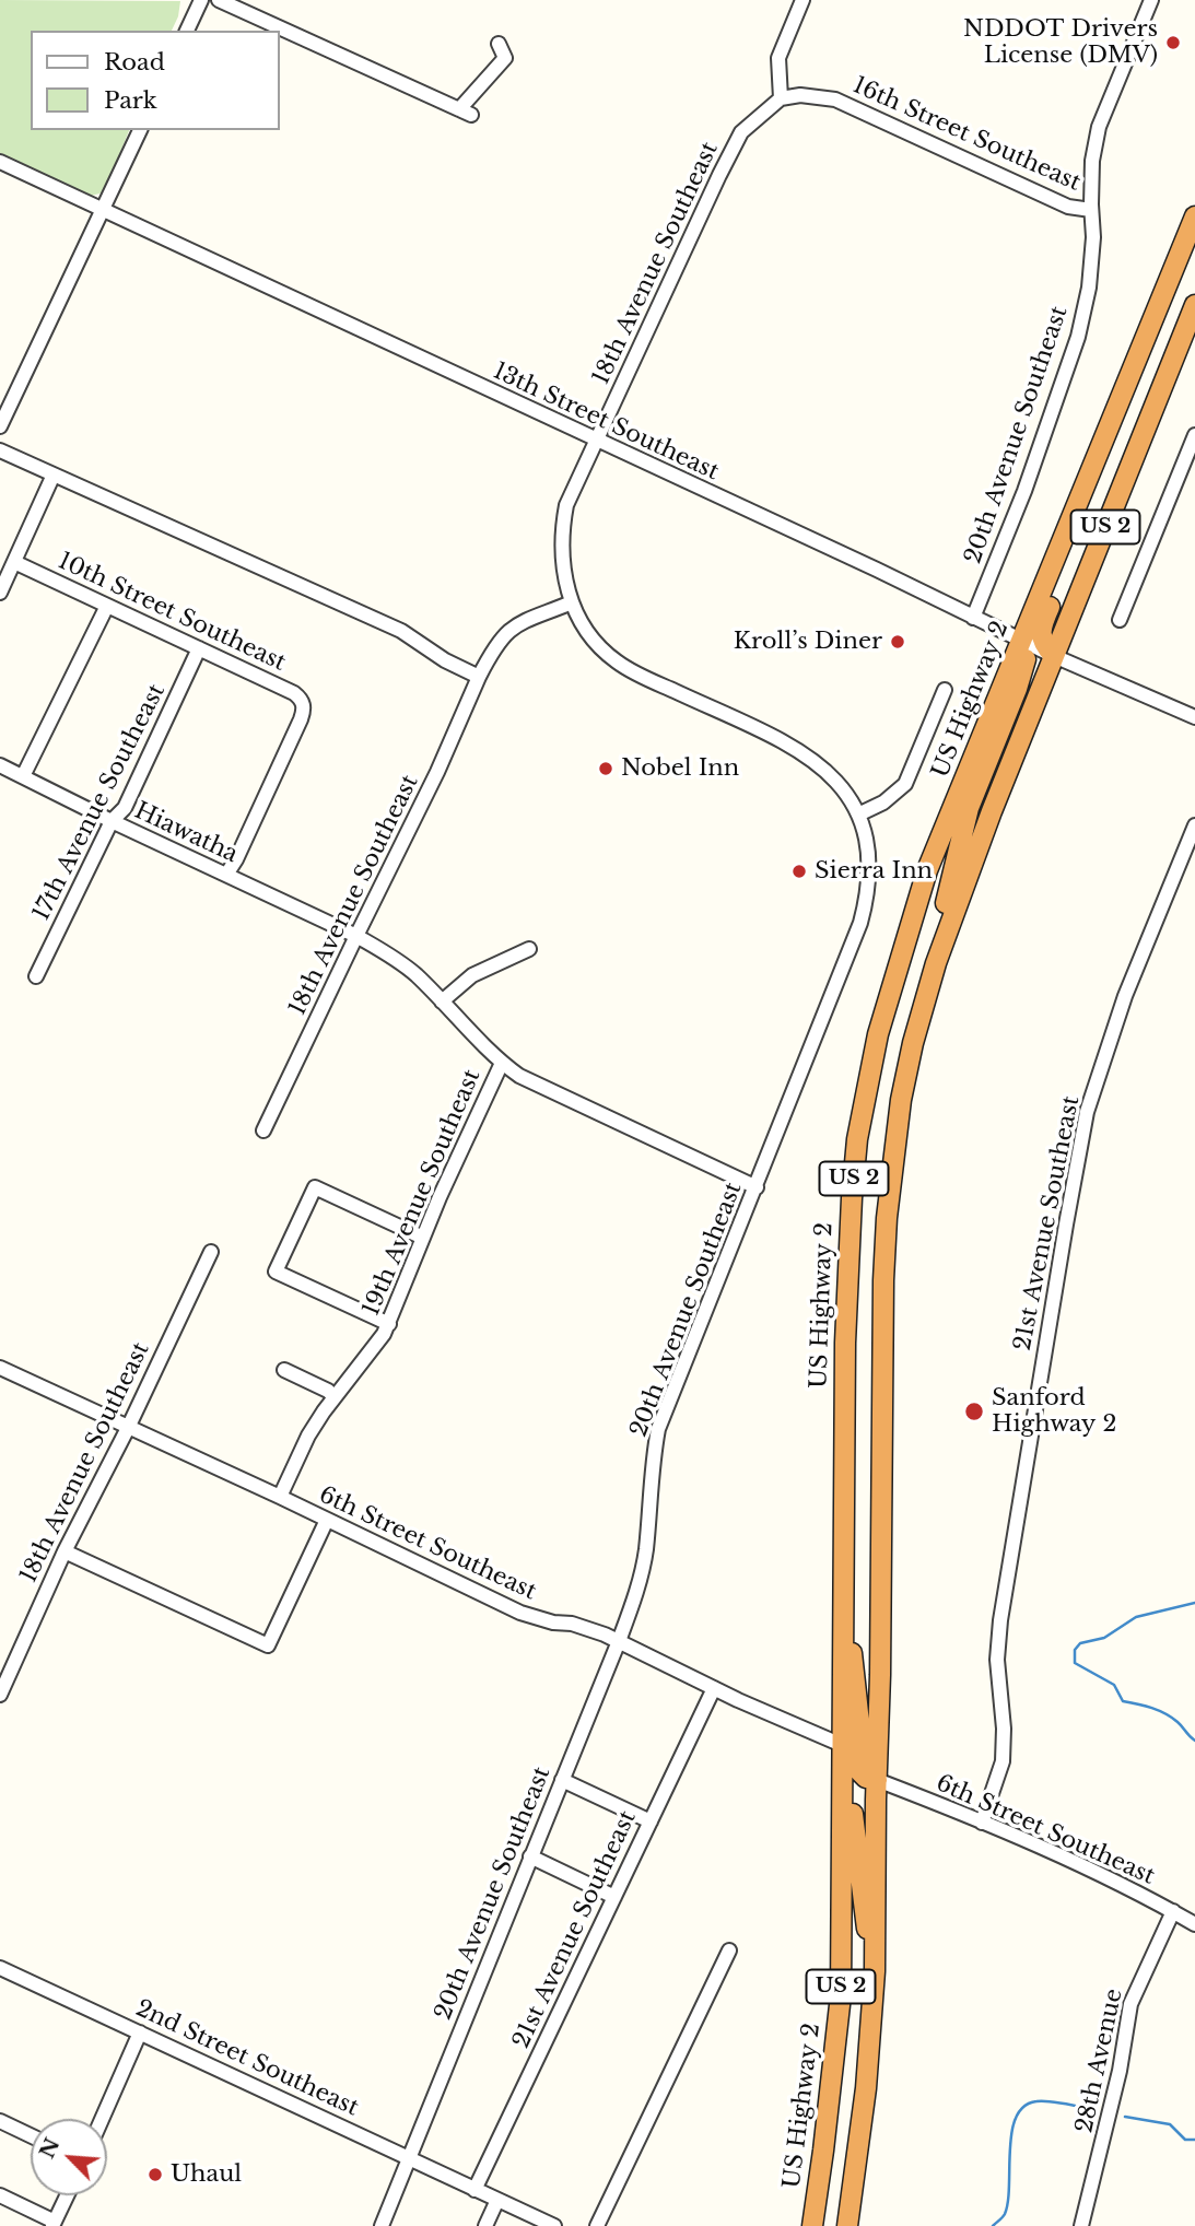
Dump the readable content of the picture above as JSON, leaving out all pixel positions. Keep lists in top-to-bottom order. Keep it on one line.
{"streets":{"highway":["US 2","US Highway 2"],"street":["16th Street Southeast","18th Avenue Southeast","13th Street Southeast","20th Avenue Southeast","10th Street Southeast","17th Avenue Southeast","Hiawatha","19th Avenue Southeast","21st Avenue Southeast","6th Street Southeast","2nd Street Southeast","28th Avenue"]},"crossings":[["16th Street Southeast","18th Avenue Southeast"],["16th Street Southeast","20th Avenue Southeast"],["18th Avenue Southeast","13th Street Southeast"],["18th Avenue Southeast","20th Avenue Southeast"],["18th Avenue Southeast","Hiawatha"],["18th Avenue Southeast","6th Street Southeast"],["13th Street Southeast","20th Avenue Southeast"],["13th Street Southeast","US 2"],["13th Street Southeast","US Highway 2"],["20th Avenue Southeast","6th Street Southeast"],["20th Avenue Southeast","2nd Street Southeast"],["US 2","6th Street Southeast"],["10th Street Southeast","17th Avenue Southeast"],["10th Street Southeast","Hiawatha"],["US Highway 2","6th Street Southeast"],["17th Avenue Southeast","Hiawatha"],["Hiawatha","19th Avenue Southeast"],["19th Avenue Southeast","6th Street Southeast"],["21st Avenue Southeast","6th Street Southeast"],["21st Avenue Southeast","2nd Street Southeast"],["6th Street Southeast","28th Avenue"]],"places":["NDDOT Drivers License (DMV)","Kroll’s Diner","Nobel Inn","Sierra Inn","Sanford Highway 2","Uhaul"],"legend":["Road","Park"],"north":"top left"}
